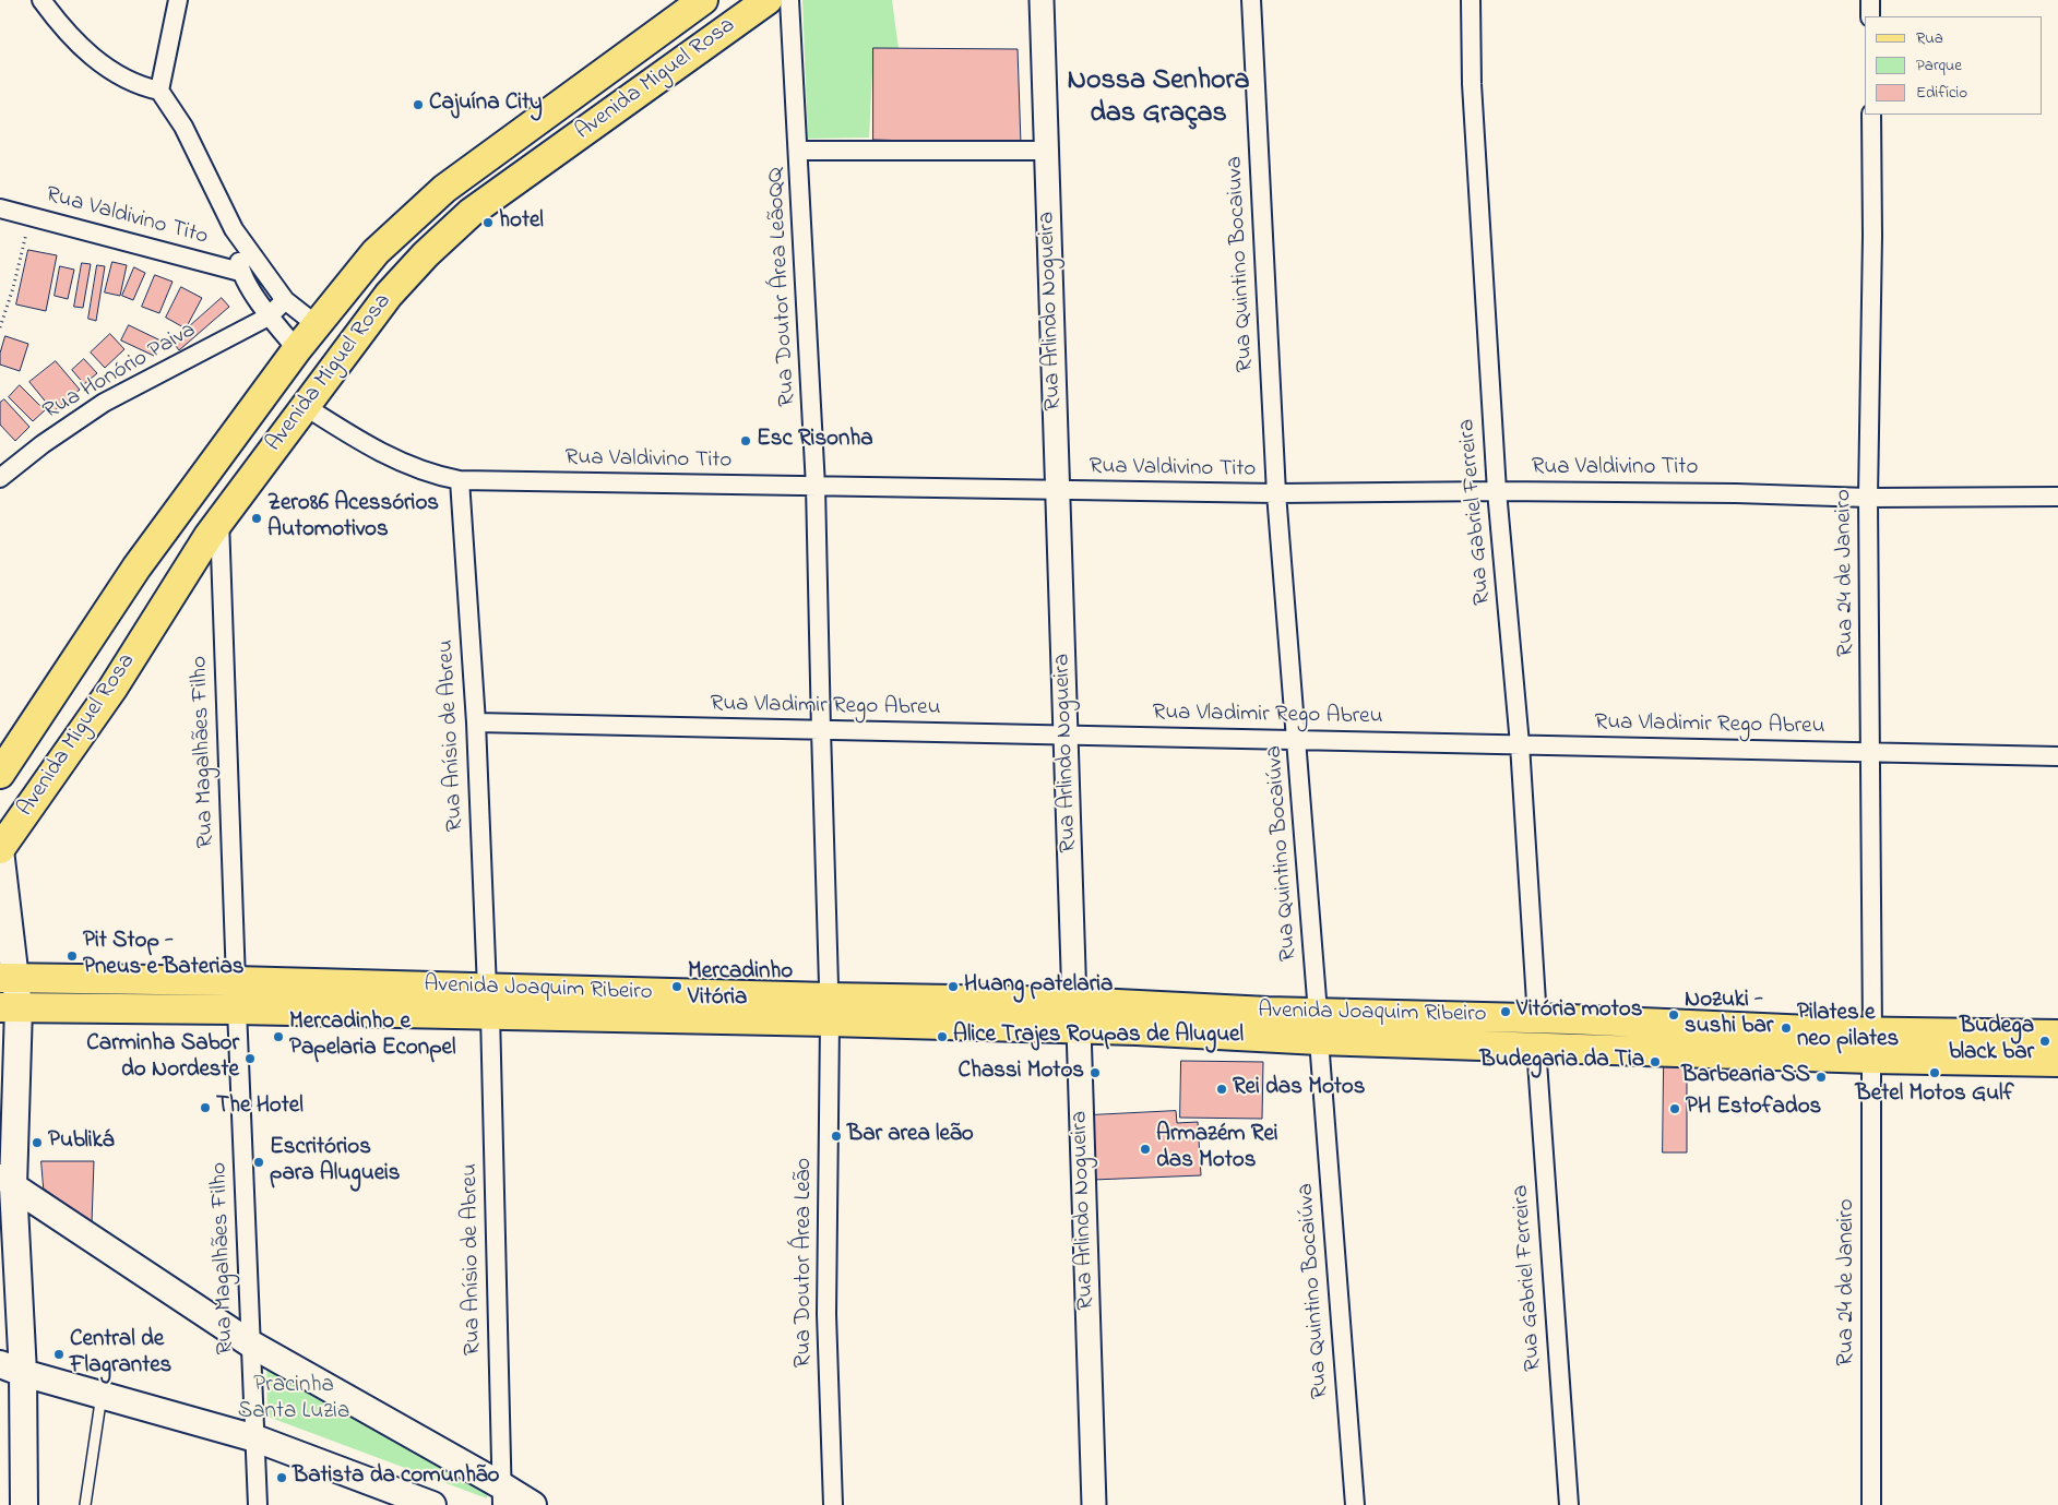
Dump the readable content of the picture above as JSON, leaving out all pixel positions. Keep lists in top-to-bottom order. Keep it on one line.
{"streets":{"main road":["Avenida Miguel Rosa","Avenida Joaquim Ribeiro"],"street":["Rua Valdivino Tito","Rua Quintino Bocaiuva","Rua Doutor Área LeãoQQ","Rua Arlindo Nogueira","Rua Honório Paiva","Rua Gabriel Ferreira","Rua 24 de Janeiro","Rua Vladimir Rego Abreu","Rua Anísio de Abreu","Rua Magalhães Filho","Rua Quintino Bocaiúva","Rua Doutor Área Leão"]},"crossings":[["Avenida Miguel Rosa","Rua Valdivino Tito"],["Avenida Miguel Rosa","Rua Magalhães Filho"],["Rua Valdivino Tito","Rua Quintino Bocaiuva"],["Rua Valdivino Tito","Rua Doutor Área LeãoQQ"],["Rua Valdivino Tito","Rua Arlindo Nogueira"],["Rua Valdivino Tito","Rua Gabriel Ferreira"],["Rua Valdivino Tito","Rua 24 de Janeiro"],["Rua Valdivino Tito","Rua Anísio de Abreu"],["Rua Valdivino Tito","Rua Quintino Bocaiúva"],["Rua Quintino Bocaiuva","Rua Quintino Bocaiúva"],["Rua Doutor Área LeãoQQ","Rua Vladimir Rego Abreu"],["Rua Doutor Área LeãoQQ","Avenida Joaquim Ribeiro"],["Rua Doutor Área LeãoQQ","Rua Doutor Área Leão"],["Rua Arlindo Nogueira","Rua Vladimir Rego Abreu"],["Rua Arlindo Nogueira","Avenida Joaquim Ribeiro"],["Rua Gabriel Ferreira","Rua Vladimir Rego Abreu"],["Rua Gabriel Ferreira","Avenida Joaquim Ribeiro"],["Rua 24 de Janeiro","Rua Vladimir Rego Abreu"],["Rua 24 de Janeiro","Avenida Joaquim Ribeiro"],["Rua Vladimir Rego Abreu","Rua Anísio de Abreu"],["Rua Vladimir Rego Abreu","Rua Quintino Bocaiúva"],["Rua Anísio de Abreu","Avenida Joaquim Ribeiro"],["Rua Magalhães Filho","Avenida Joaquim Ribeiro"],["Rua Quintino Bocaiúva","Avenida Joaquim Ribeiro"],["Avenida Joaquim Ribeiro","Rua Doutor Área Leão"]],"districts":["Nossa Senhora das Graças"],"parks":["Pracinha Santa Luzia"],"places":["Cajuína City","hotel","Esc Risonha","Zero86 Acessórios Automotivos","Pit Stop - Pneus e Baterias","Mercadinho Vitória","Huang patelaria","Vitória motos","Nozuki - sushi bar","Pilates e neo pilates","Mercadinho e Papelaria Econpel","Alice Trajes Roupas de Aluguel","Budega black bar","Carminha Sabor do Nordeste","Budegaria da Tia","Chassi Motos","Betel Motos Gulf","Barbearia SS","Rei das Motos","The Hotel","PH Estofados","Bar area leão","Publiká","Armazém Rei das Motos","Escritórios para Alugueis","Central de Flagrantes","Batista da comunhão"],"legend":["Rua","Parque","Edifício"]}
